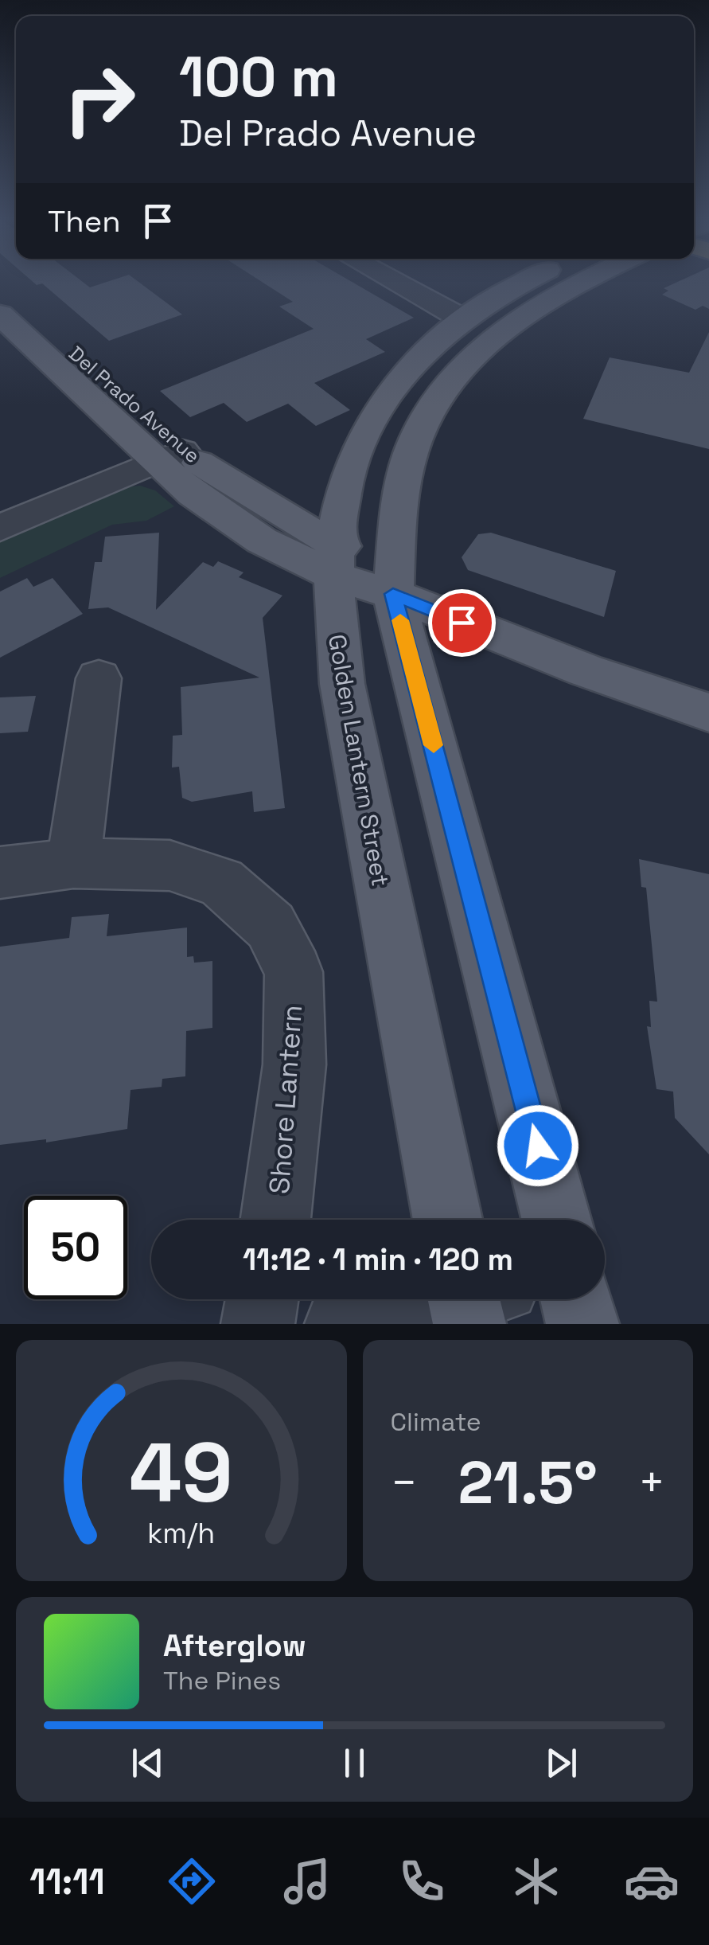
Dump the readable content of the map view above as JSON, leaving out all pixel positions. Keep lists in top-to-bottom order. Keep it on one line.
{"streets":{"main road":["Del Prado Avenue","Golden Lantern Street"],"street":["Shore Lantern"]},"crossings":[["Del Prado Avenue","Golden Lantern Street"]],"page":{"turn":["100 m","Del Prado Avenue"],"then":"Then","limit":"50","trip":"11:12 · 1 min · 120 m","tile":"Climate","heat":["−","21.5°","+"],"song":["Afterglow","The Pines"],"tabs":"11:11","gauge":["49","km/h"]}}
